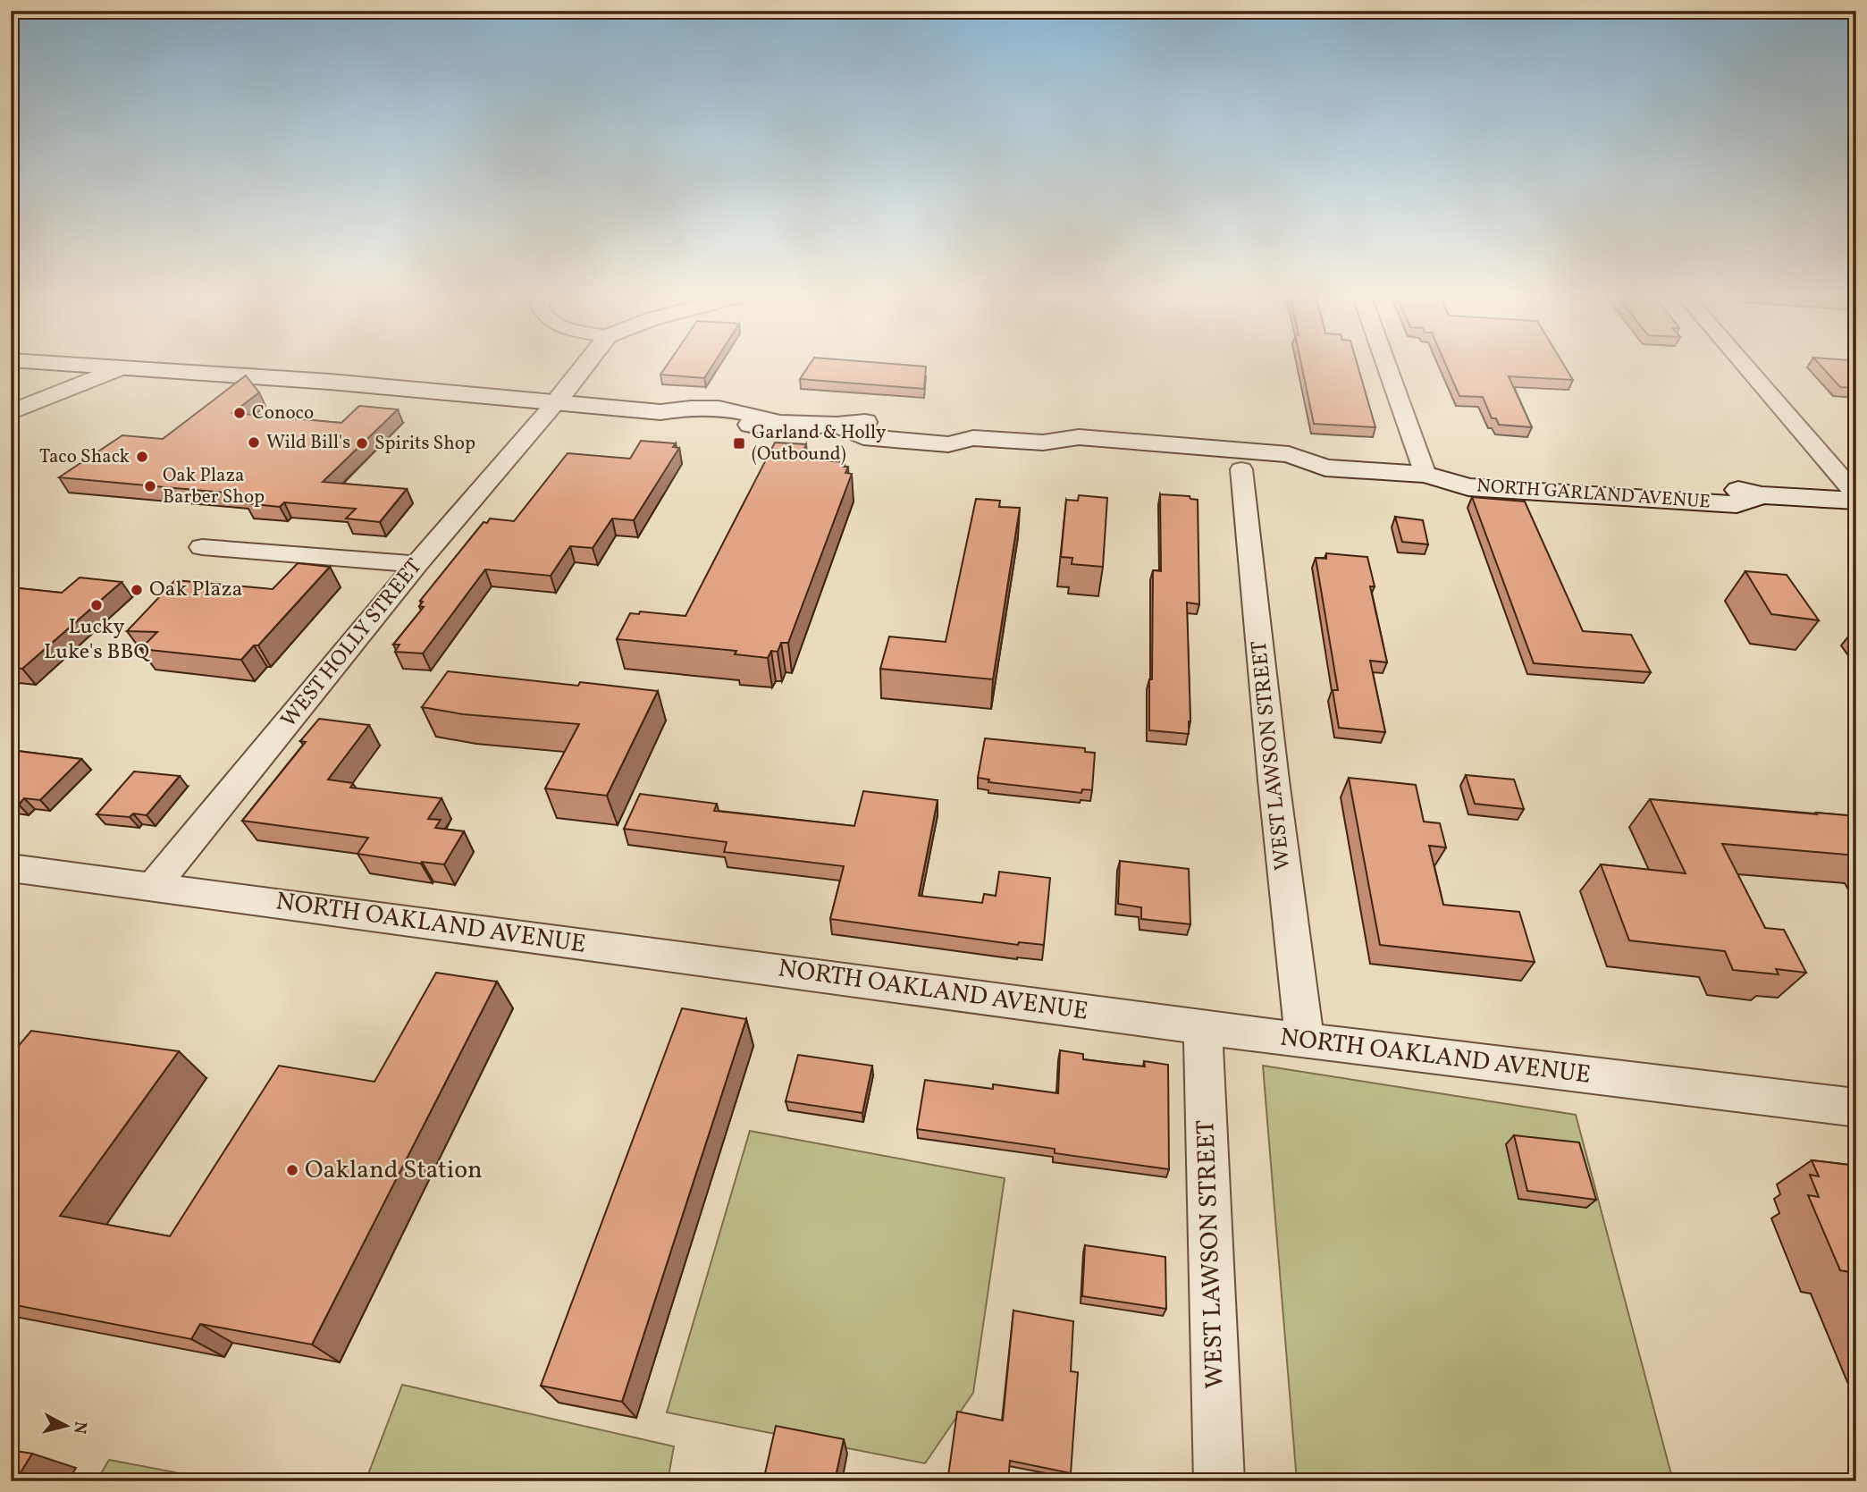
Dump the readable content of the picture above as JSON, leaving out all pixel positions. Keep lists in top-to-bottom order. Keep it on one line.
{"streets":{"main road":["NORTH GARLAND AVENUE"],"street":["WEST HOLLY STREET","WEST LAWSON STREET","NORTH OAKLAND AVENUE"]},"crossings":[["NORTH GARLAND AVENUE","WEST HOLLY STREET"],["NORTH GARLAND AVENUE","WEST LAWSON STREET"],["WEST HOLLY STREET","NORTH OAKLAND AVENUE"],["WEST LAWSON STREET","NORTH OAKLAND AVENUE"]],"places":{"other":["Conoco","Wild Bill's","Spirits Shop","Taco Shack","Oak Plaza Barber Shop","Oak Plaza","Lucky Luke's BBQ","Oakland Station"],"transit":["Garland & Holly (Outbound)"]},"north":"right"}
